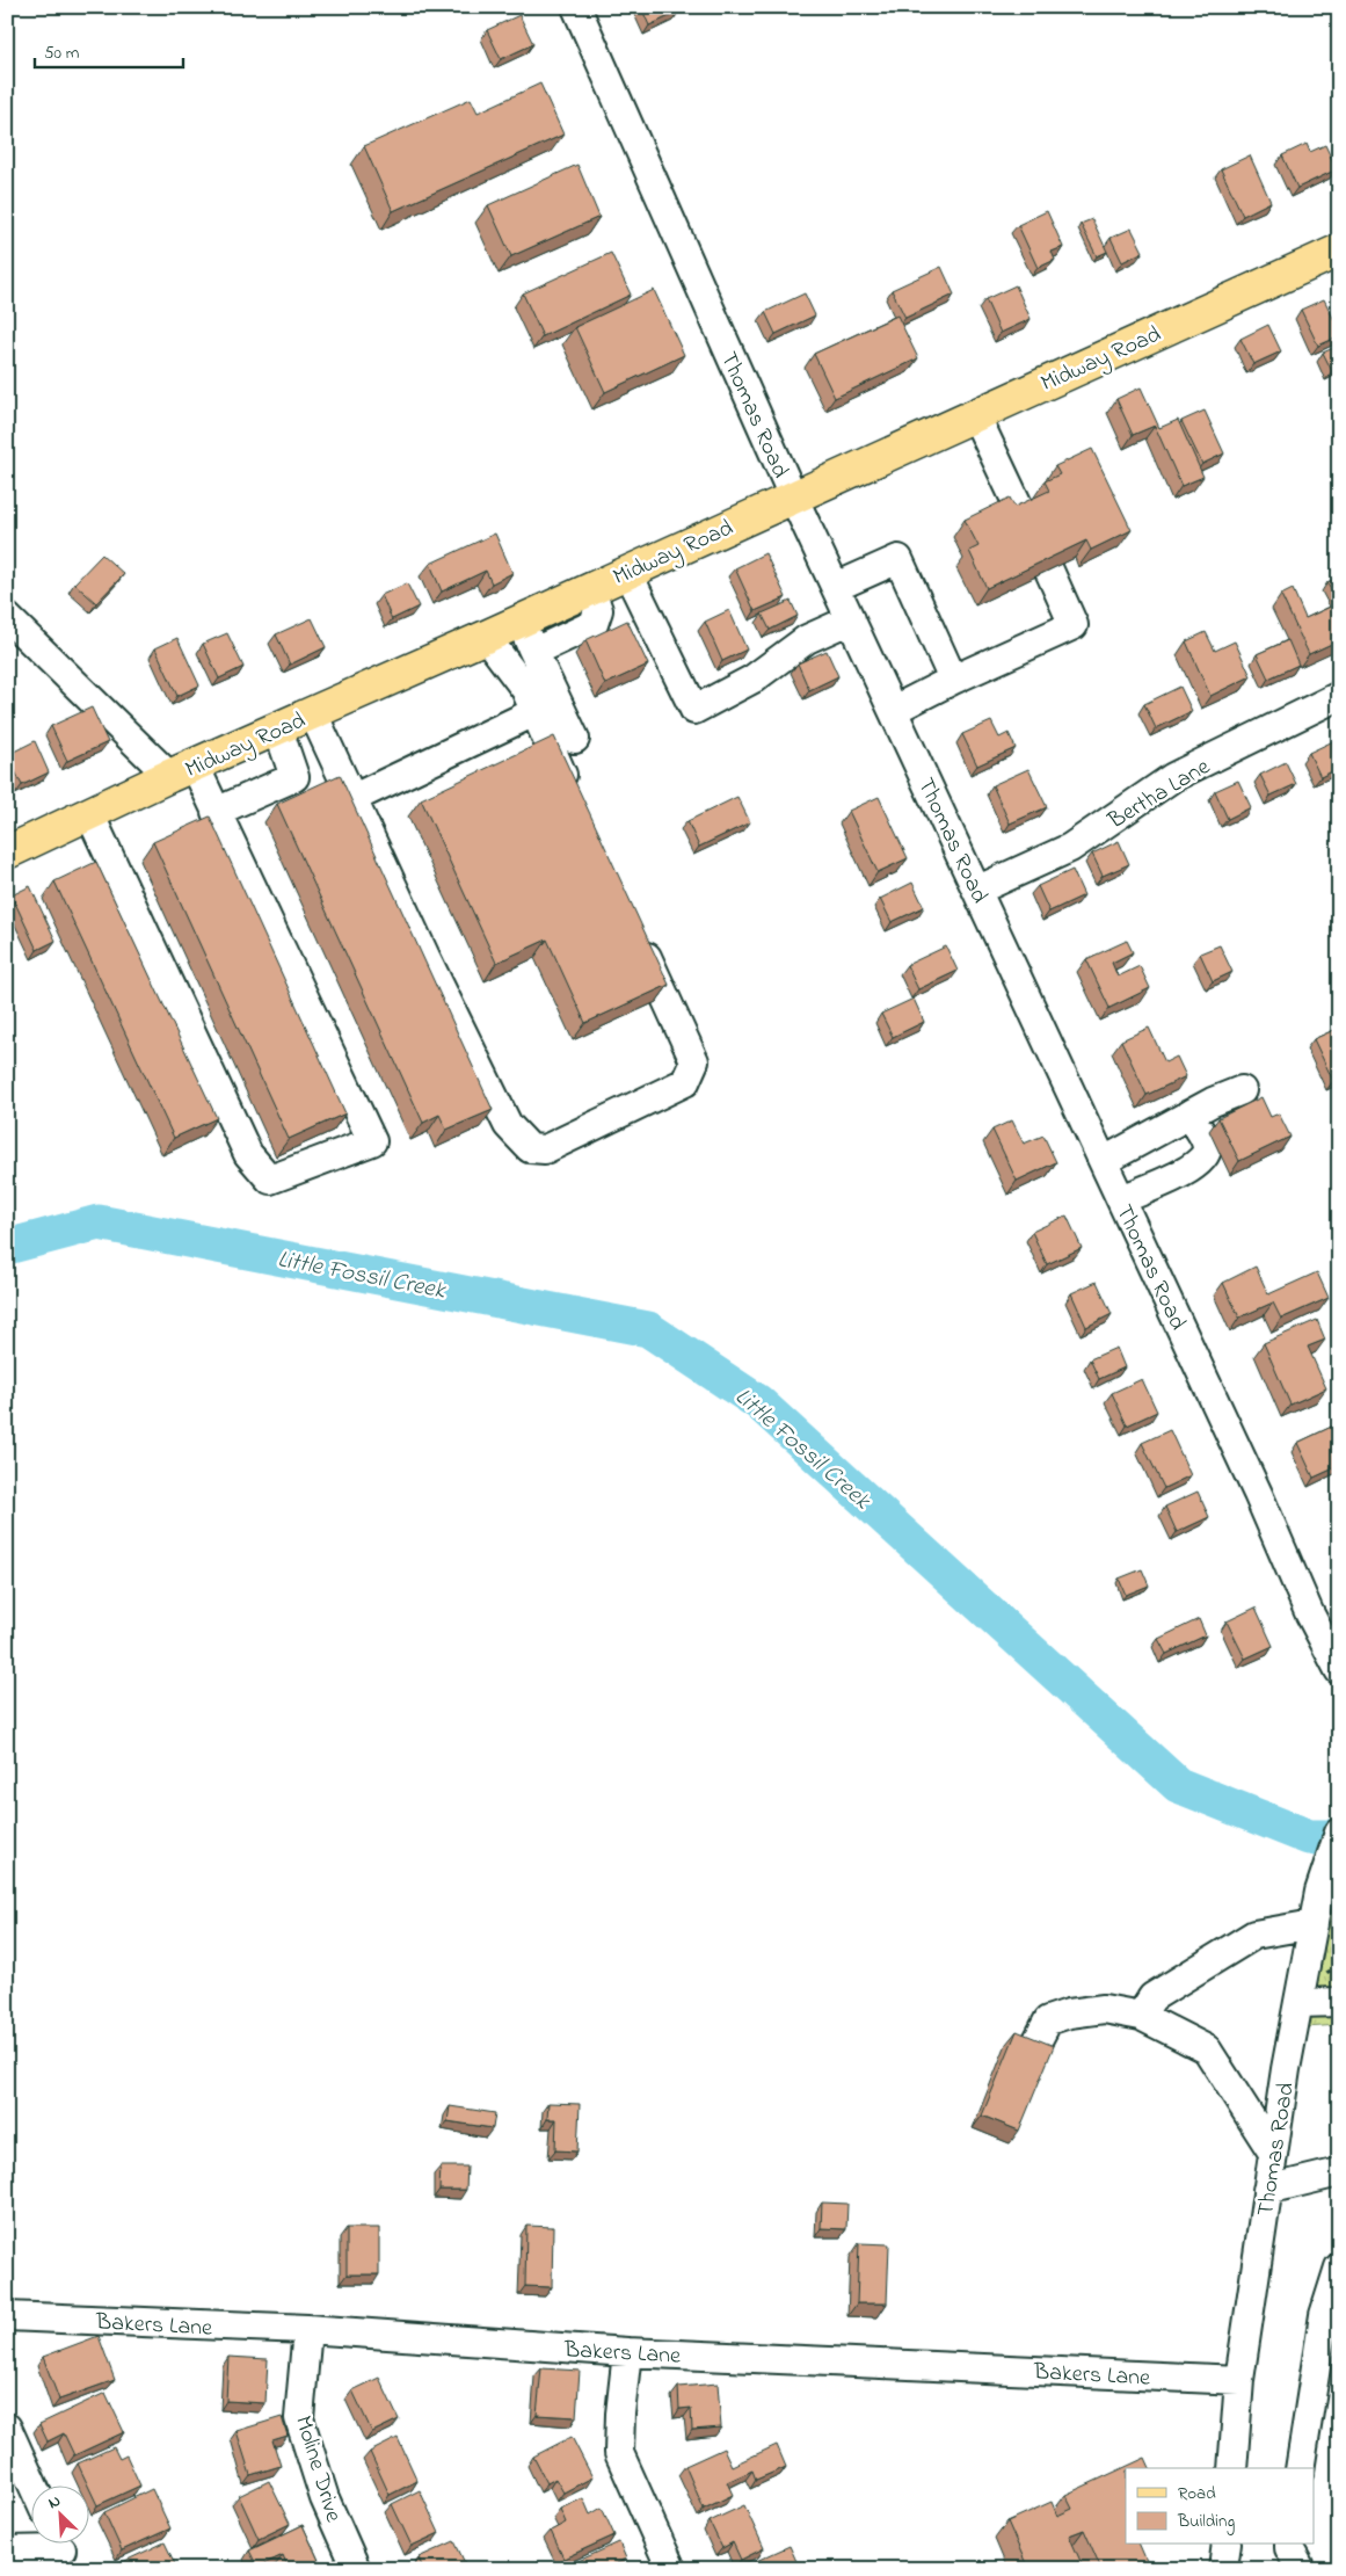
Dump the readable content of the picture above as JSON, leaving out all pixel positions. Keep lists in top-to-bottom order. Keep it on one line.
{"streets":{"main road":["Midway Road"],"street":["Thomas Road","Bertha Lane","Bakers Lane","Moline Drive"]},"crossings":[["Midway Road","Thomas Road"],["Thomas Road","Bertha Lane"],["Thomas Road","Bakers Lane"],["Bakers Lane","Moline Drive"]],"water":["Little Fossil Creek"],"legend":["Road","Building"],"scale_bar":"50 m","north":"top left"}
